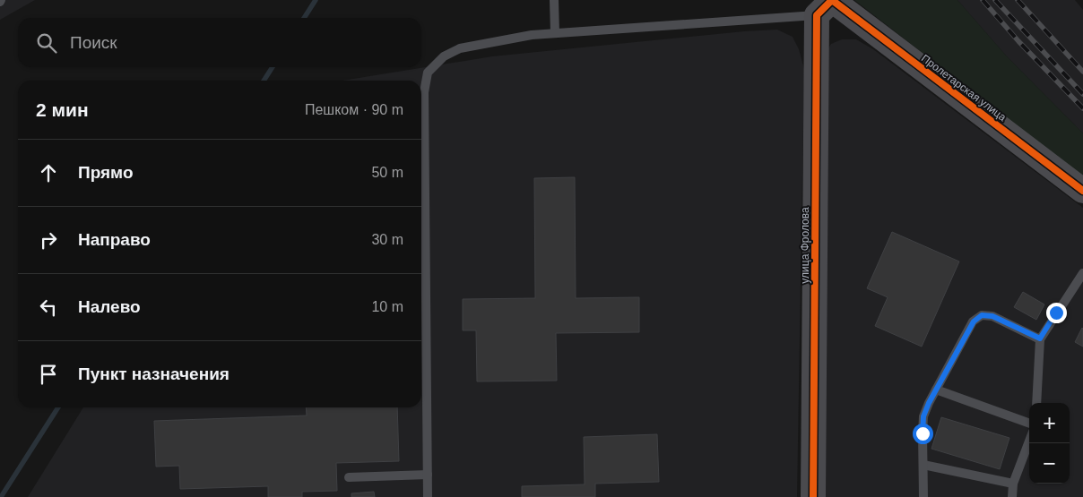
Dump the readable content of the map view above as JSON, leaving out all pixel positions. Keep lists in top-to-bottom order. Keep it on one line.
{"streets":{"street":["Пролетарская улица","улица Фролова"]},"crossings":[["Пролетарская улица","улица Фролова"]],"page":{"search":"Поиск","heading":["2 мин","Пешком · 90 m"],"list":[["Прямо","50 m"],["Направо","30 m"],["Налево","10 m"],"Пункт назначения"],"map_buttons":["+","−"]}}
